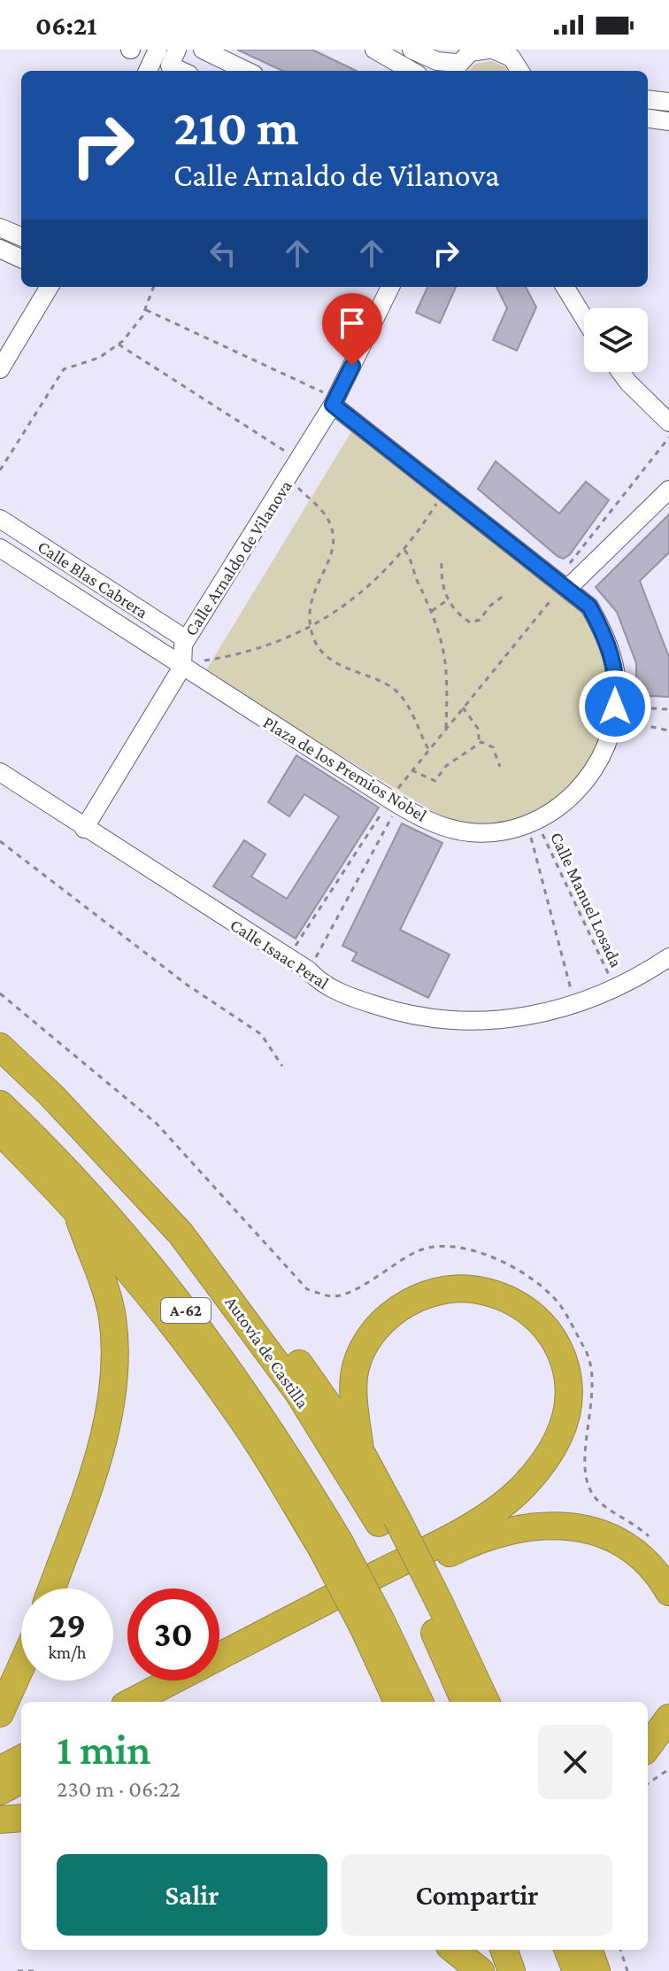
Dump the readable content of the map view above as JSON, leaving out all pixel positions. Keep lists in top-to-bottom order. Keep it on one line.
{"streets":{"highway":["A-62","Autovía de Castilla"],"street":["Calle Arnaldo de Vilanova","Calle Blas Cabrera","Plaza de los Premios Nobel","Calle Isaac Peral"],"path":["Calle Manuel Losada"]},"crossings":[["Calle Arnaldo de Vilanova","Calle Blas Cabrera"],["Calle Arnaldo de Vilanova","Plaza de los Premios Nobel"],["Calle Arnaldo de Vilanova","Calle Isaac Peral"],["Calle Blas Cabrera","Plaza de los Premios Nobel"],["Plaza de los Premios Nobel","Calle Manuel Losada"],["Calle Manuel Losada","Calle Isaac Peral"]],"page":{"status":"06:21","turn":["210 m","Calle Arnaldo de Vilanova"],"speed":"29 km/h","limit":"30","heading":["1 min","230 m · 06:22"],"buttons":["Salir","Compartir"]}}
